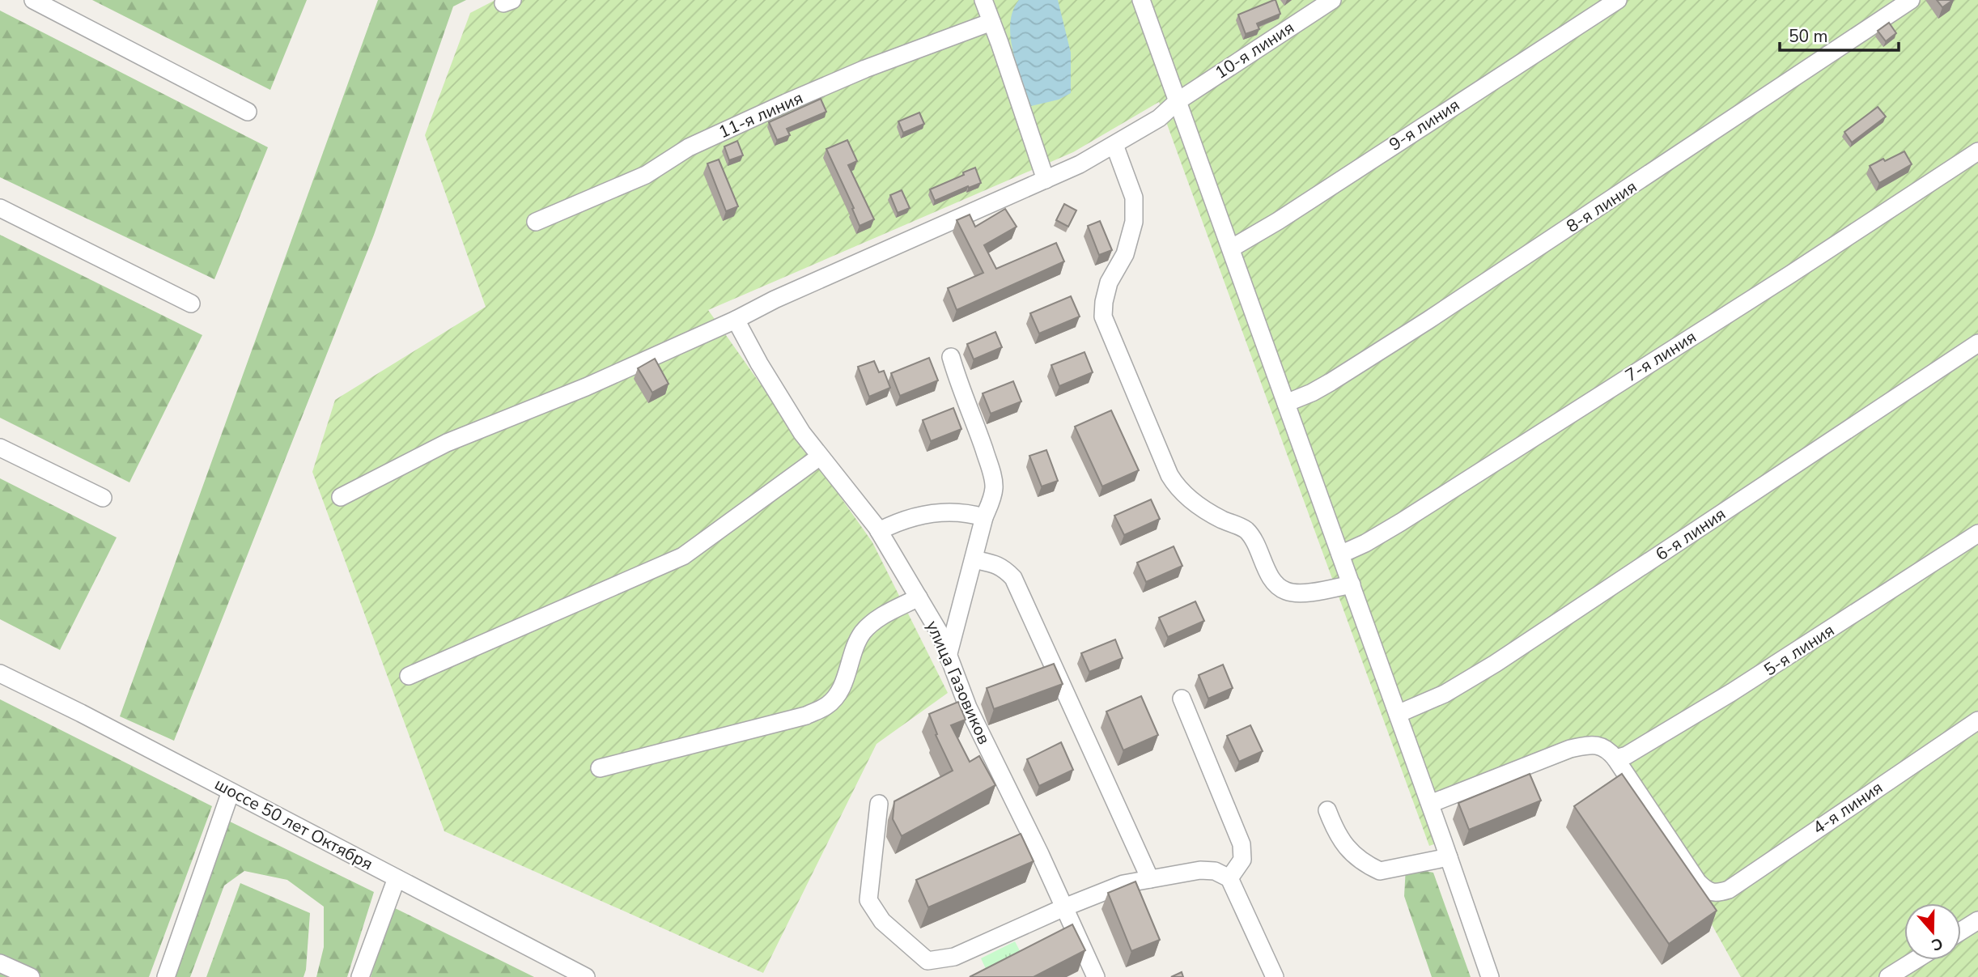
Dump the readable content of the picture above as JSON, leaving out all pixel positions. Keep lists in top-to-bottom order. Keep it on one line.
{"streets":{"street":["10-я линия","11-я линия","9-я линия","8-я линия","7-я линия","6-я линия","5-я линия","улица Газовиков","4-я линия","шоссе 50 лет Октября"]},"crossings":[["10-я линия","улица Газовиков"],["5-я линия","4-я линия"]],"scale_bar":"50 m","north":"bottom"}
